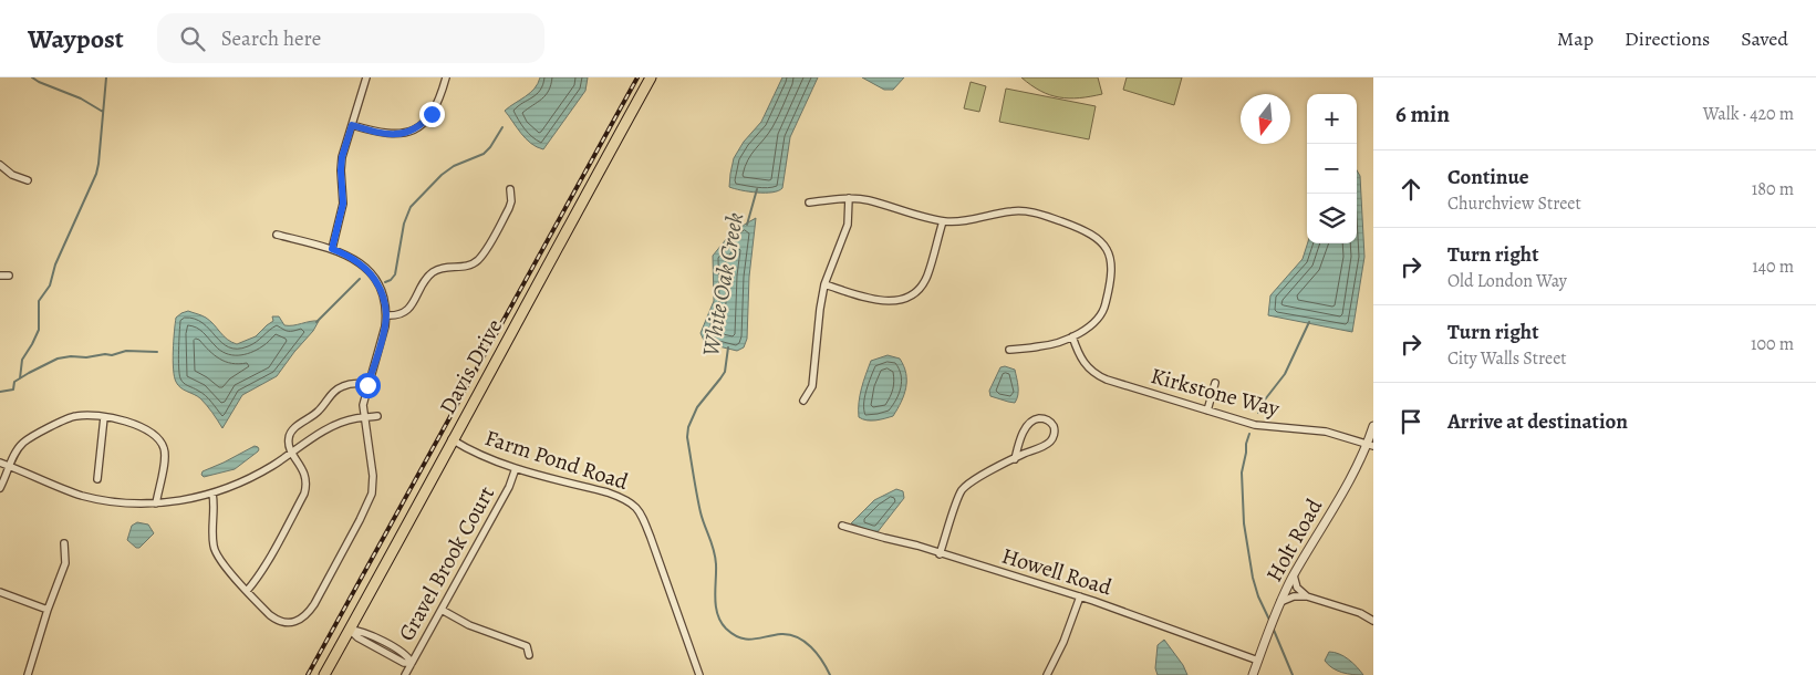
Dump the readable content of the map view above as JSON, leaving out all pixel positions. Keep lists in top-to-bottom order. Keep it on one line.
{"streets":{"main road":["Davis Drive"],"street":["Kirkstone Way","Farm Pond Road","Holt Road","Gravel Brook Court","Howell Road"]},"crossings":[["Davis Drive","Farm Pond Road"],["Kirkstone Way","Holt Road"],["Farm Pond Road","Gravel Brook Court"],["Holt Road","Howell Road"]],"water":["White Oak Creek"],"north":"bottom","page":{"header":"Waypost","search":"Search here","nav":["Map","Directions","Saved"],"heading":["6 min","Walk · 420 m"],"map_buttons":["+","−"],"list":[["Continue","Churchview Street","180 m"],["Turn right","Old London Way","140 m"],["Turn right","City Walls Street","100 m"],"Arrive at destination"]}}
